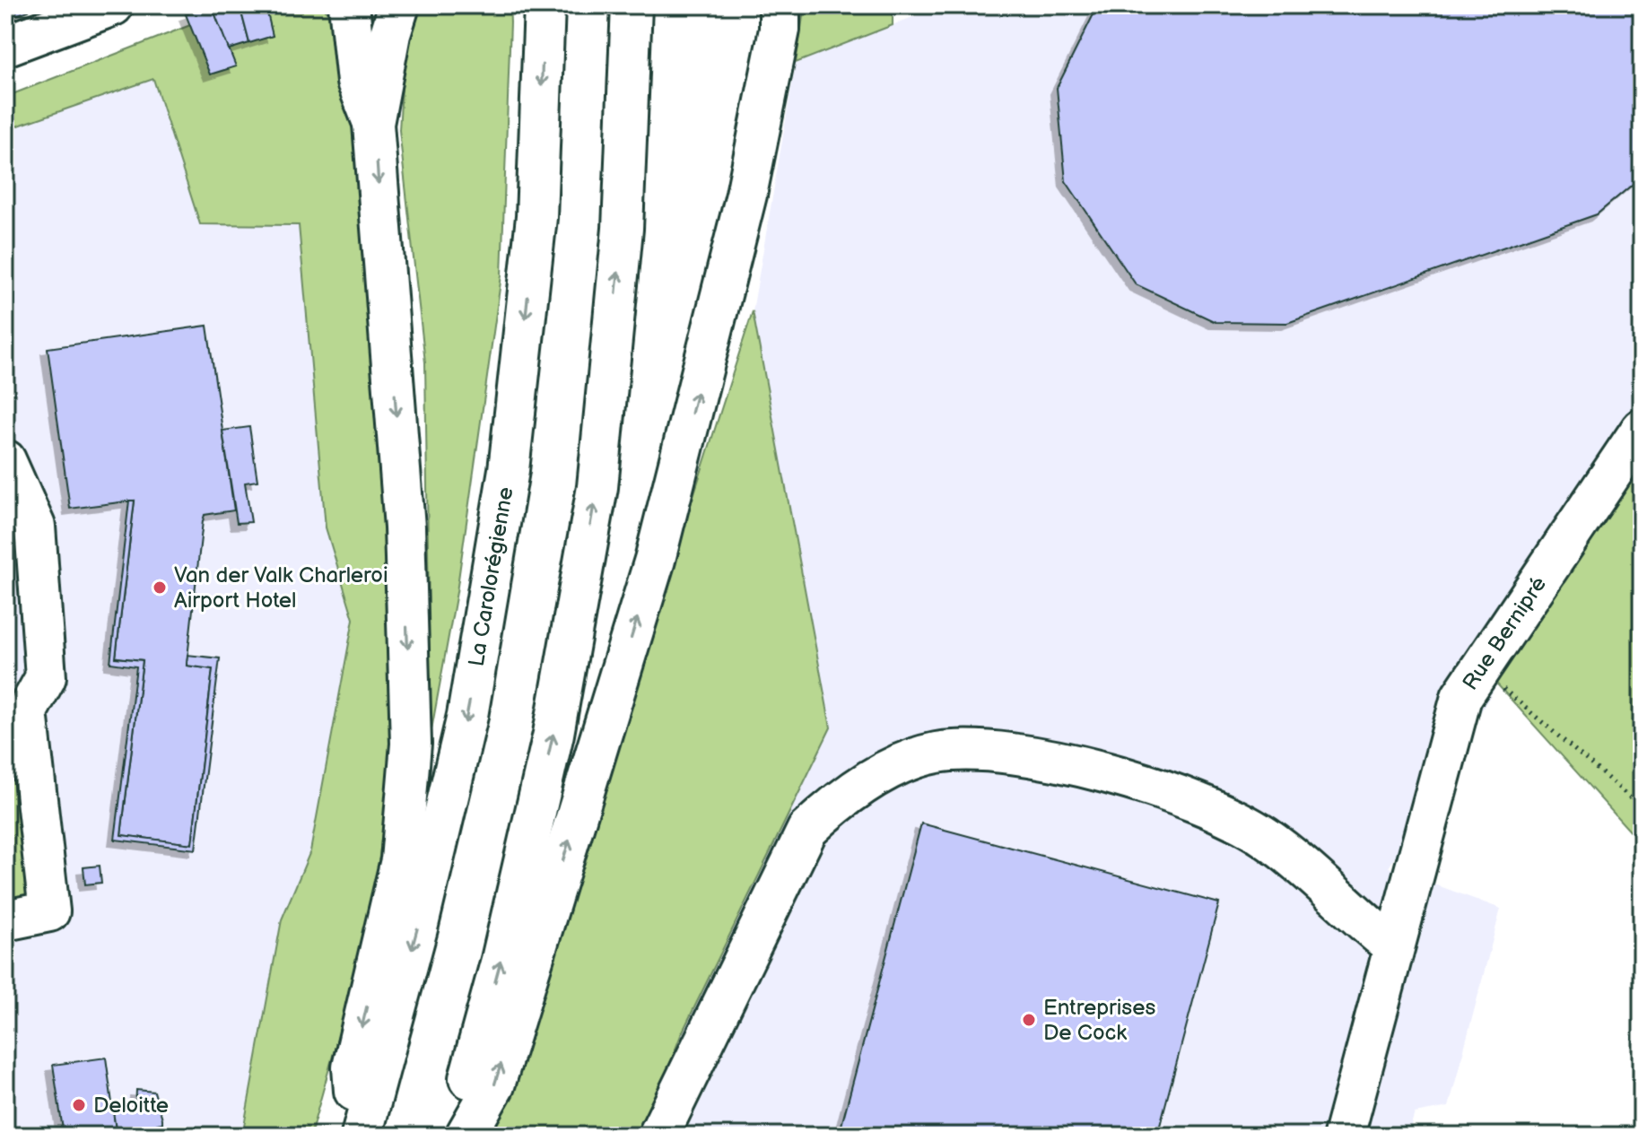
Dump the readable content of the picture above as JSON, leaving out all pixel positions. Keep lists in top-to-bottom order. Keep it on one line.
{"streets":{"main road":["La Carolorégienne","Rue Bernipré"]},"places":["Van der Valk Charleroi Airport Hotel","Entreprises De Cock","Deloitte"]}
